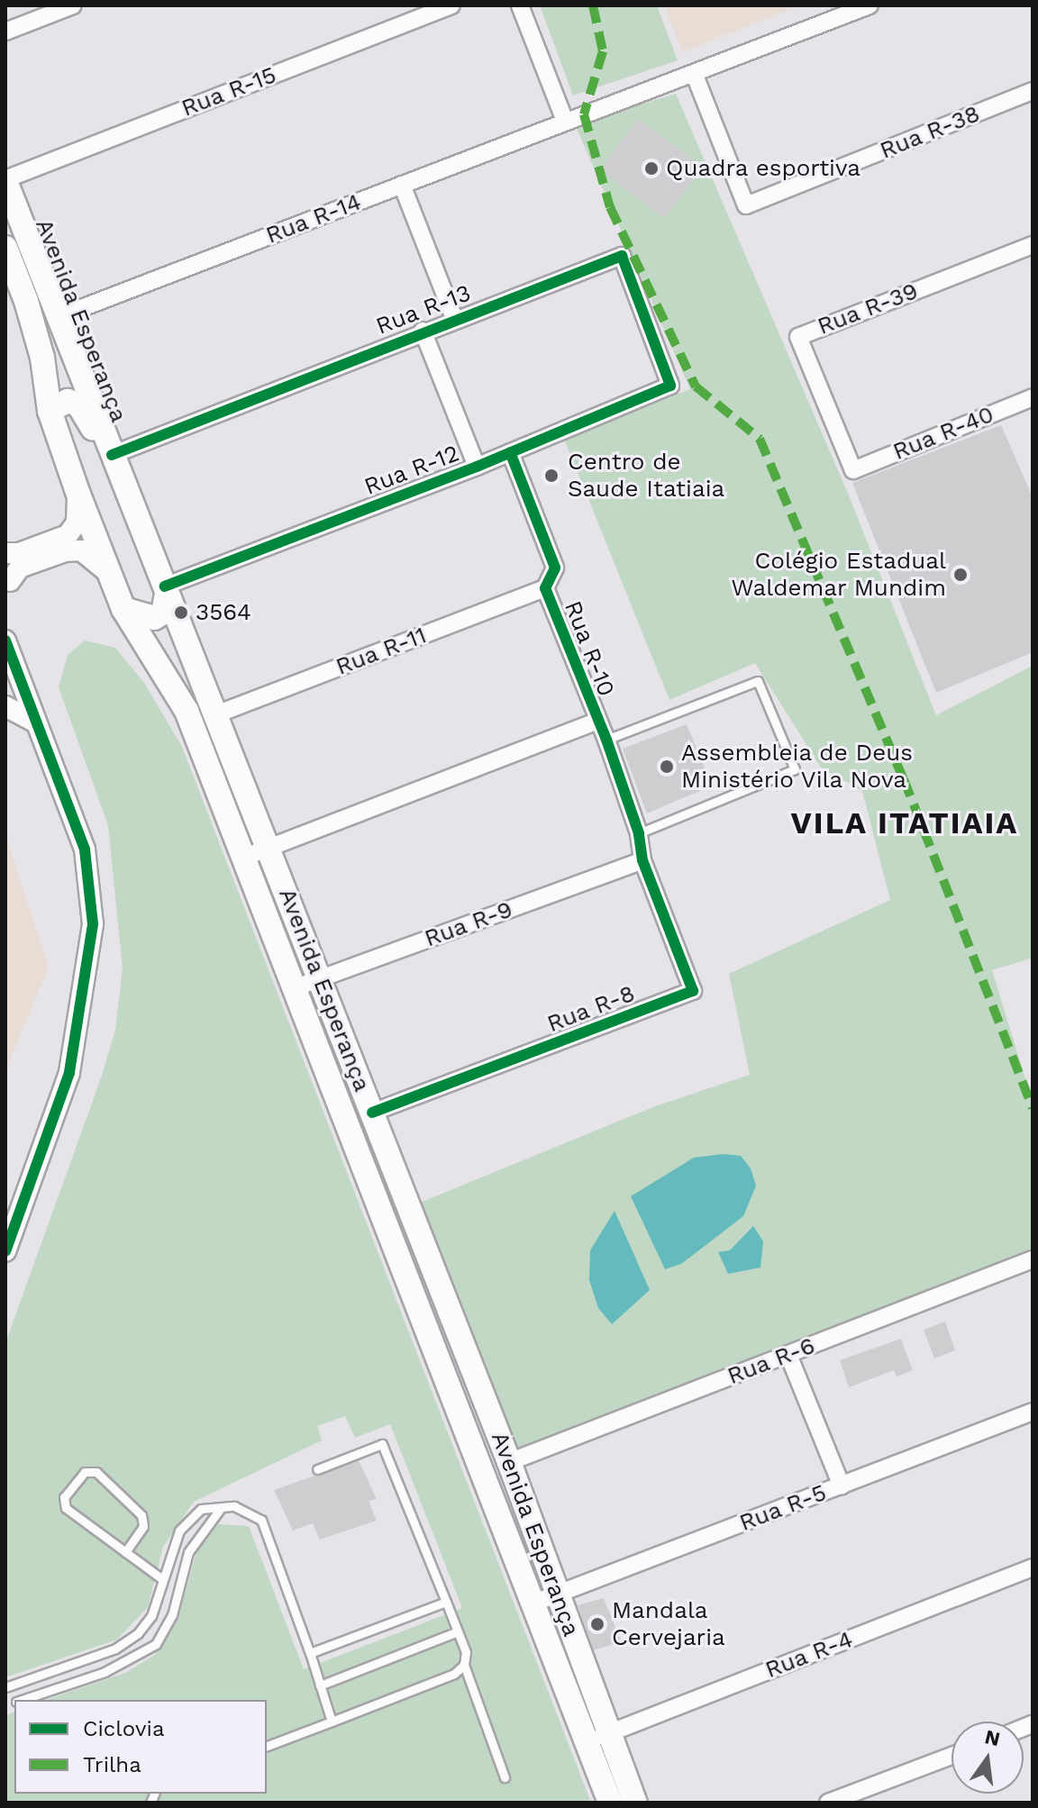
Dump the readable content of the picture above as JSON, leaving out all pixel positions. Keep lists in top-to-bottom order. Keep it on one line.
{"streets":{"main road":["Avenida Esperança"],"street":["Rua R-15","Rua R-38","Rua R-14","Rua R-39","Rua R-13","Rua R-40","Rua R-12","Rua R-10","Rua R-11","Rua R-9","Rua R-8","Rua R-6","Rua R-5","Rua R-4"]},"crossings":[["Rua R-15","Avenida Esperança"],["Rua R-38","Rua R-14"],["Rua R-14","Rua R-13"],["Rua R-14","Avenida Esperança"],["Rua R-39","Rua R-40"],["Rua R-13","Avenida Esperança"],["Rua R-13","Rua R-12"],["Avenida Esperança","Rua R-12"],["Avenida Esperança","Rua R-10"],["Avenida Esperança","Rua R-11"],["Avenida Esperança","Rua R-9"],["Avenida Esperança","Rua R-8"],["Avenida Esperança","Rua R-6"],["Avenida Esperança","Rua R-5"],["Avenida Esperança","Rua R-4"],["Rua R-12","Rua R-10"],["Rua R-10","Rua R-11"],["Rua R-10","Rua R-9"],["Rua R-10","Rua R-8"],["Rua R-9","Rua R-8"]],"districts":["VILA ITATIAIA"],"places":["Quadra esportiva","Centro de Saude Itatiaia","Colégio Estadual Waldemar Mundim","3564","Assembleia de Deus Ministério Vila Nova","Mandala Cervejaria"],"legend":["Ciclovia","Trilha"],"north":"top"}
